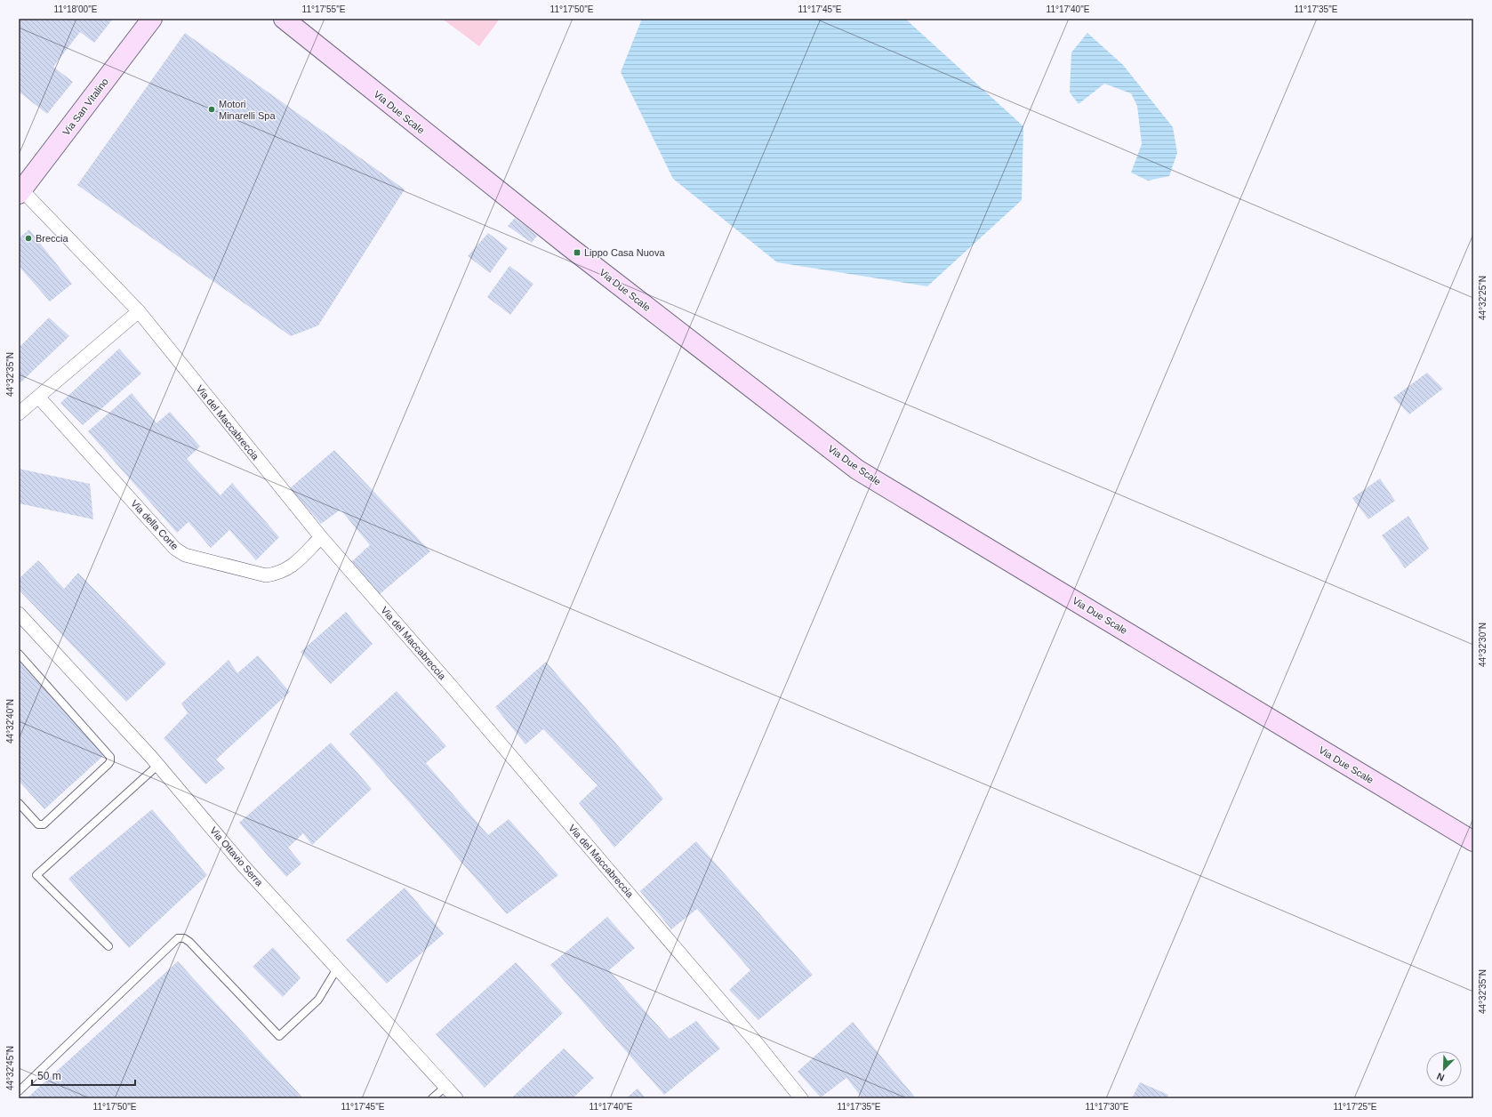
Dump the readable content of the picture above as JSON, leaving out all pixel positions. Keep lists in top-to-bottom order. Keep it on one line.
{"streets":{"street":["Via San Vitalino","Via Due Scale","Via del Maccabreccia","Via della Corte","Via Ottavio Serra"]},"crossings":[["Via San Vitalino","Via del Maccabreccia"],["Via del Maccabreccia","Via della Corte"]],"places":{"other":["Motori Minarelli Spa","Breccia"],"transit":["Lippo Casa Nuova"]},"scale_bar":"50 m","north":"bottom left","coordinates":["11°18'00\"E","11°17'55\"E","11°17'50\"E","11°17'45\"E","11°17'40\"E","11°17'35\"E","44°32'25\"N","44°32'35\"N","44°32'30\"N","44°32'40\"N","44°32'45\"N","11°17'30\"E","11°17'25\"E"]}
